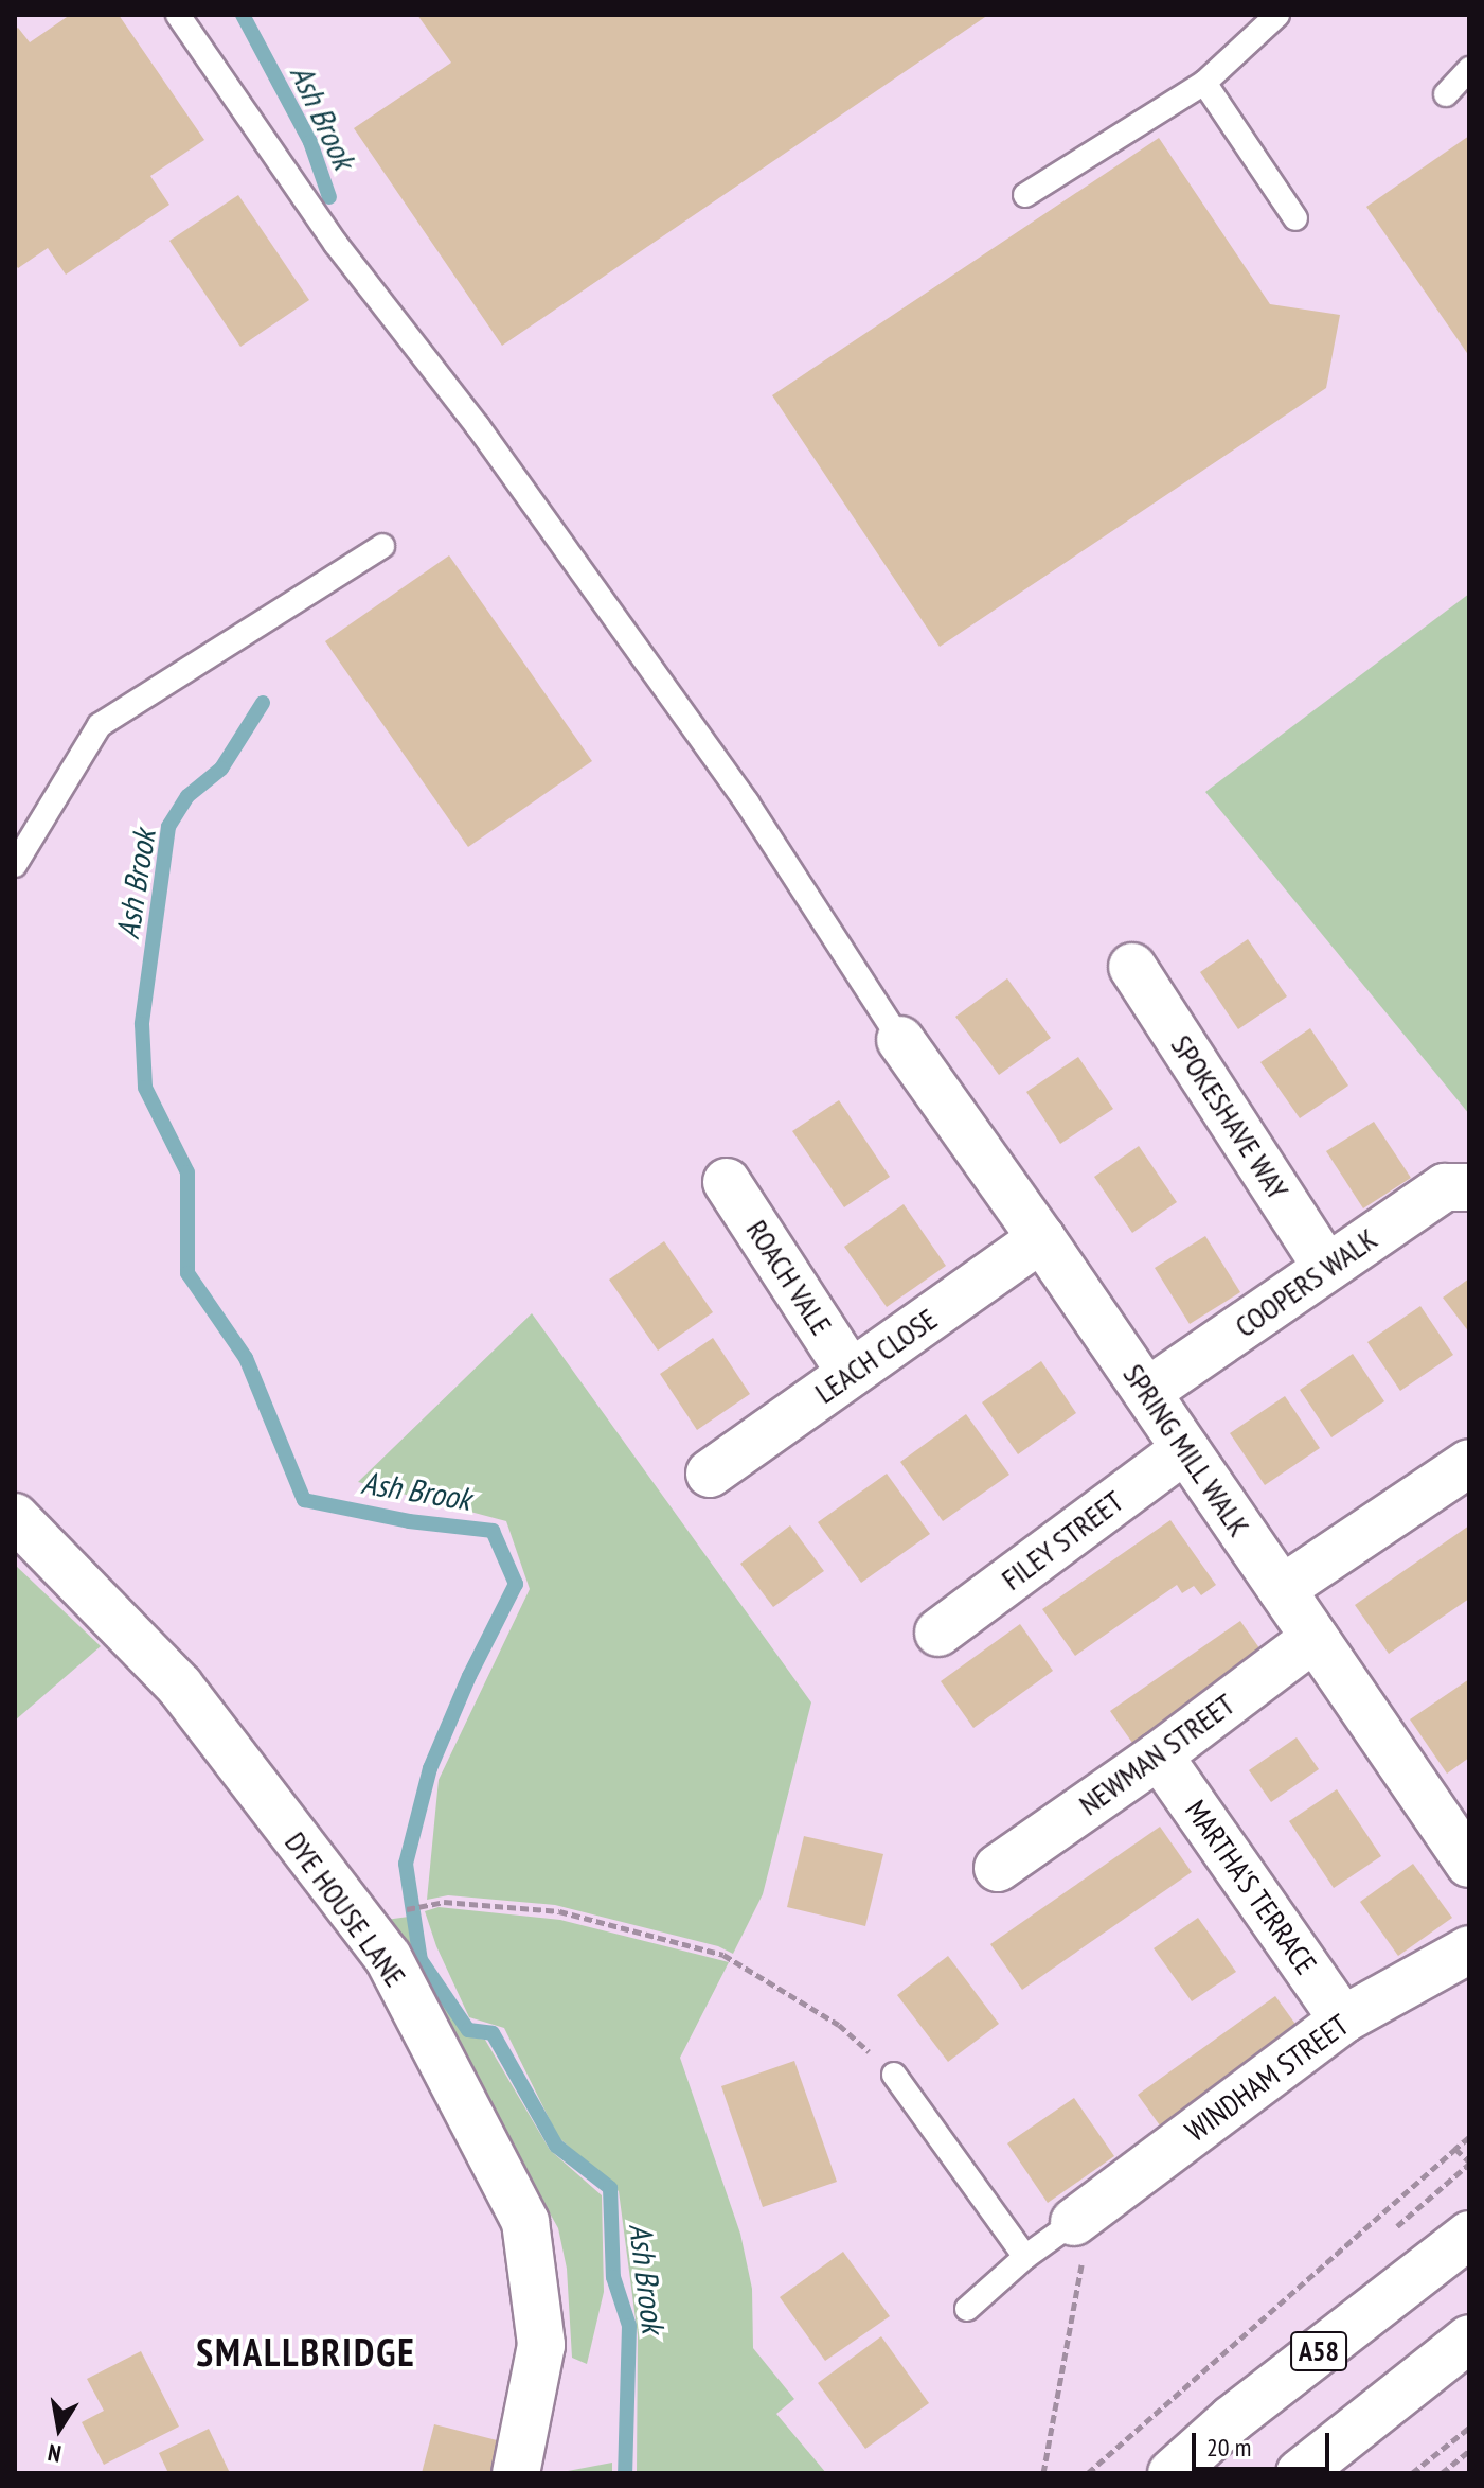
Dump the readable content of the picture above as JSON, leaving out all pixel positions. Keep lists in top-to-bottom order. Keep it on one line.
{"streets":{"main road":["SPOKESHAVE WAY","ROACH VALE","COOPERS WALK","LEACH CLOSE","SPRING MILL WALK","FILEY STREET","NEWMAN STREET","MARTHA'S TERRACE","DYE HOUSE LANE","WINDHAM STREET","A58"]},"crossings":[["SPOKESHAVE WAY","COOPERS WALK"],["ROACH VALE","LEACH CLOSE"],["COOPERS WALK","SPRING MILL WALK"],["LEACH CLOSE","SPRING MILL WALK"],["SPRING MILL WALK","FILEY STREET"],["SPRING MILL WALK","NEWMAN STREET"],["NEWMAN STREET","MARTHA'S TERRACE"],["MARTHA'S TERRACE","WINDHAM STREET"]],"districts":["SMALLBRIDGE"],"water":["Ash Brook"],"scale_bar":"20 m","north":"bottom"}
